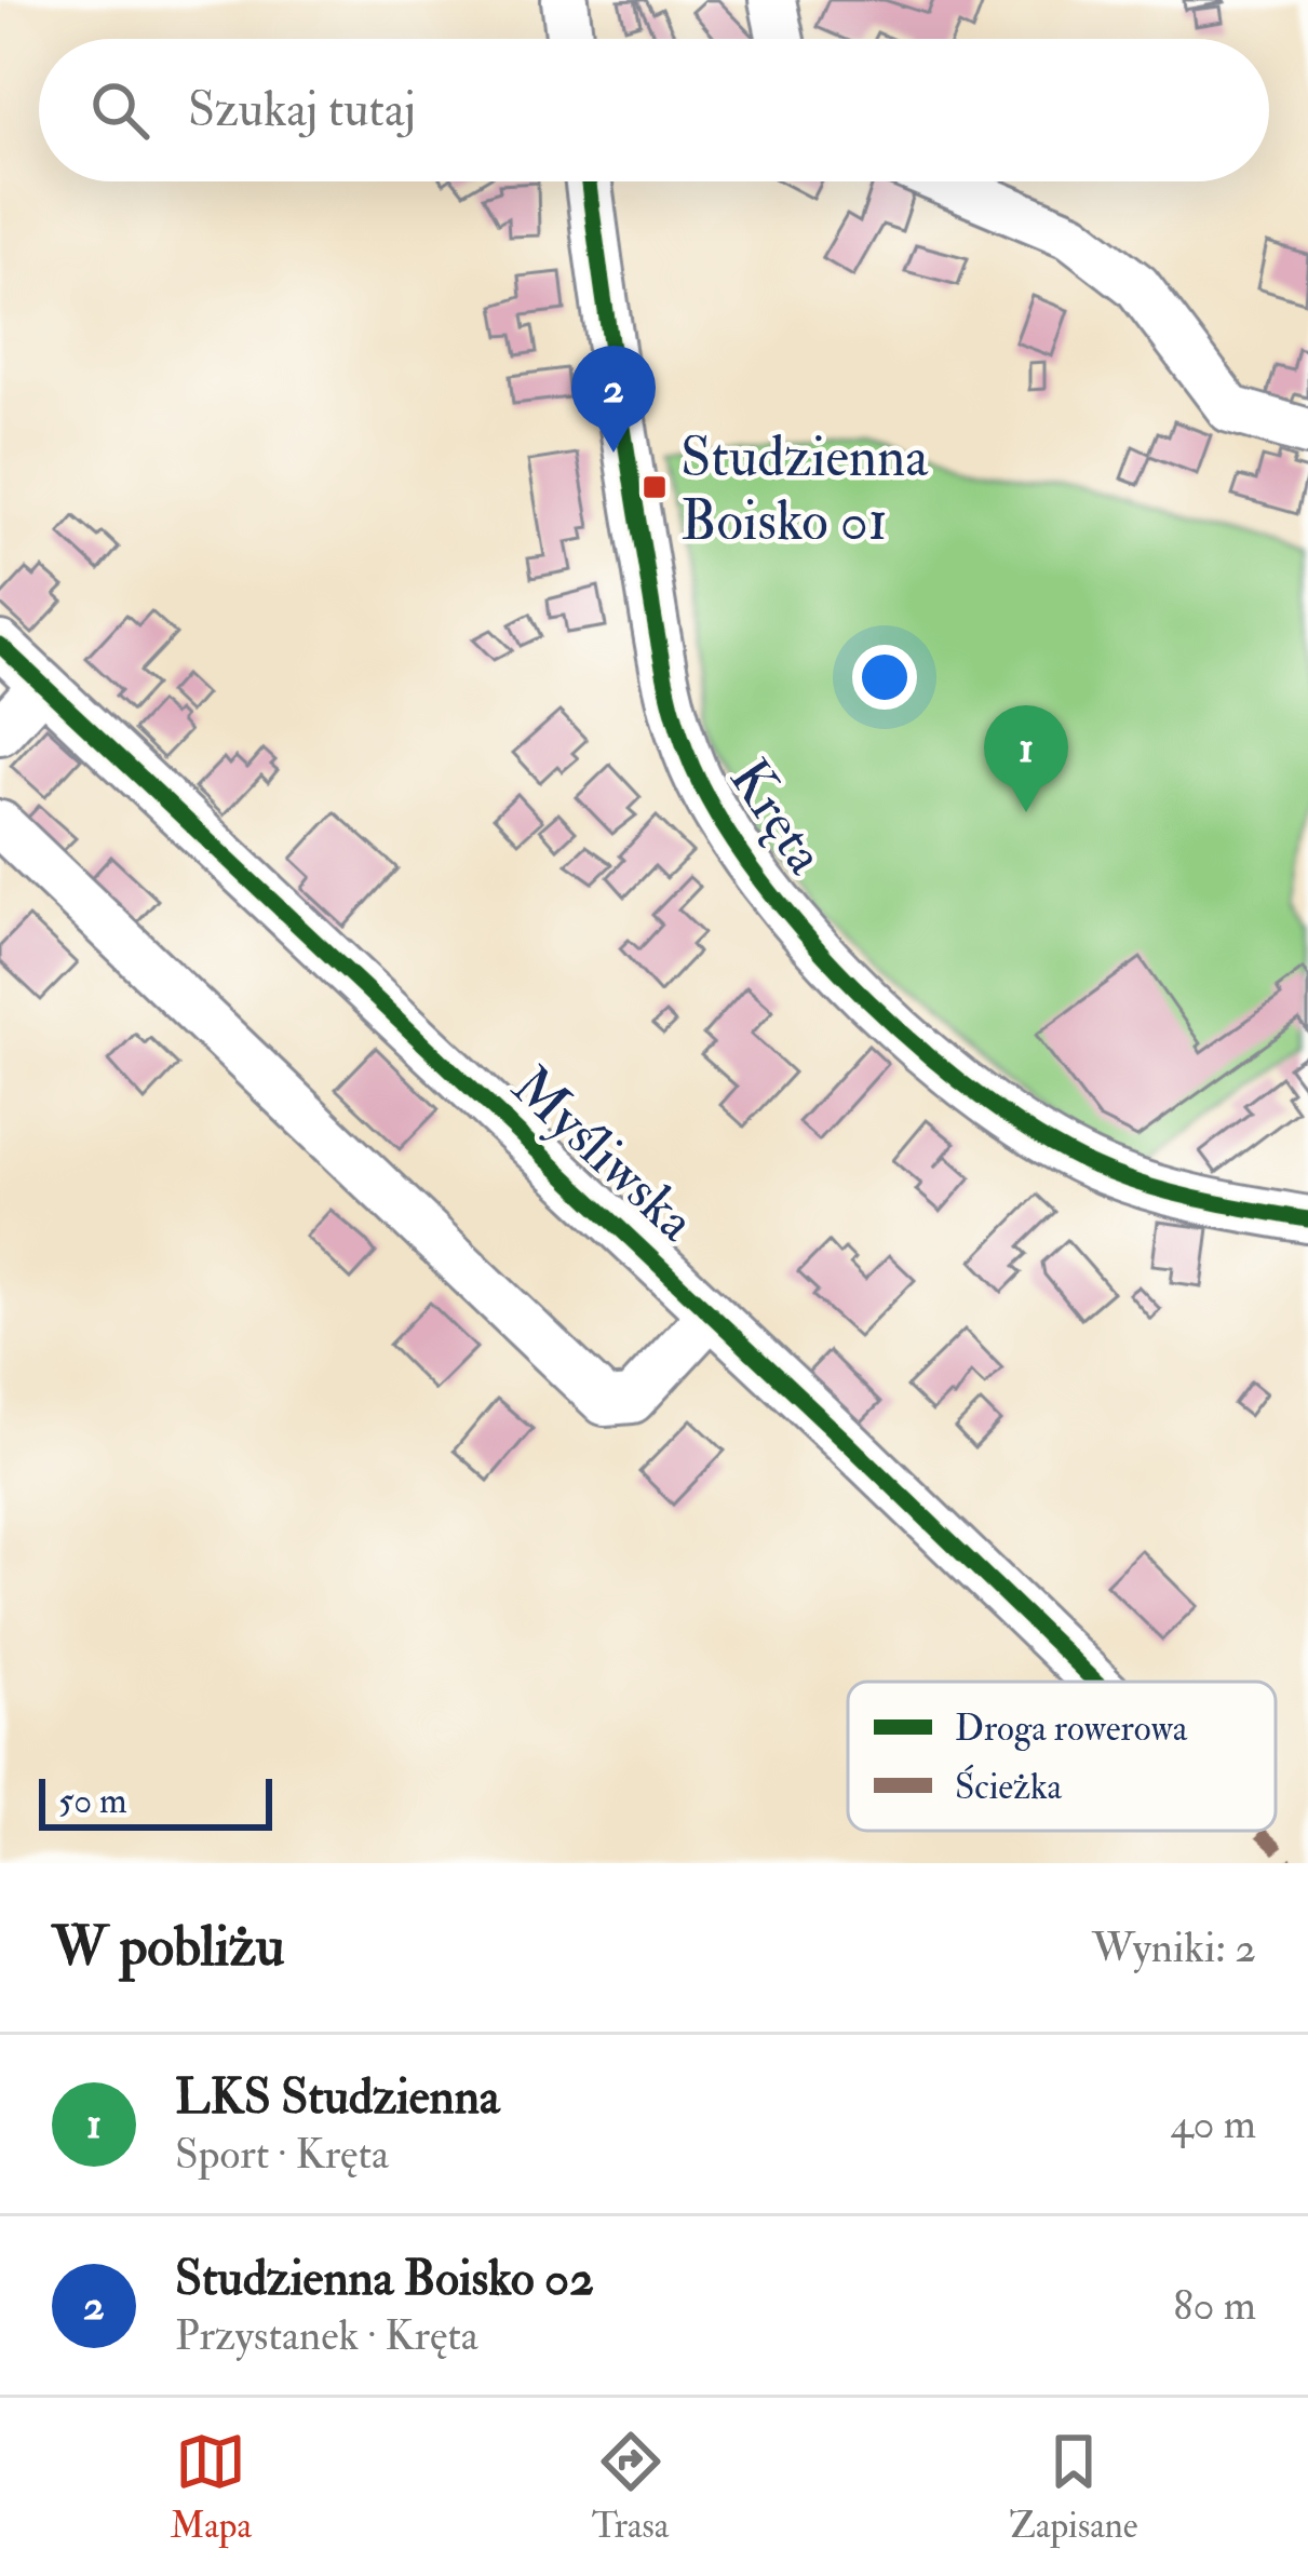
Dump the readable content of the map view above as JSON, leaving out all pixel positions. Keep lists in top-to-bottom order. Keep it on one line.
{"streets":{"street":["Kręta","Myśliwska"]},"places":{"transit":["Studzienna Boisko 01"]},"legend":["Droga rowerowa","Ścieżka"],"scale_bar":"50 m","page":{"search":"Szukaj tutaj","pins":["2","1"],"scale":"50 m","heading":["W pobliżu","Wyniki: 2"],"list":[{"mark":"1","name":"LKS Studzienna","note":"Sport · Kręta","value":"40 m"},{"mark":"2","name":"Studzienna Boisko 02","note":"Przystanek · Kręta","value":"80 m"}],"nav":["Mapa","Trasa","Zapisane"]}}
